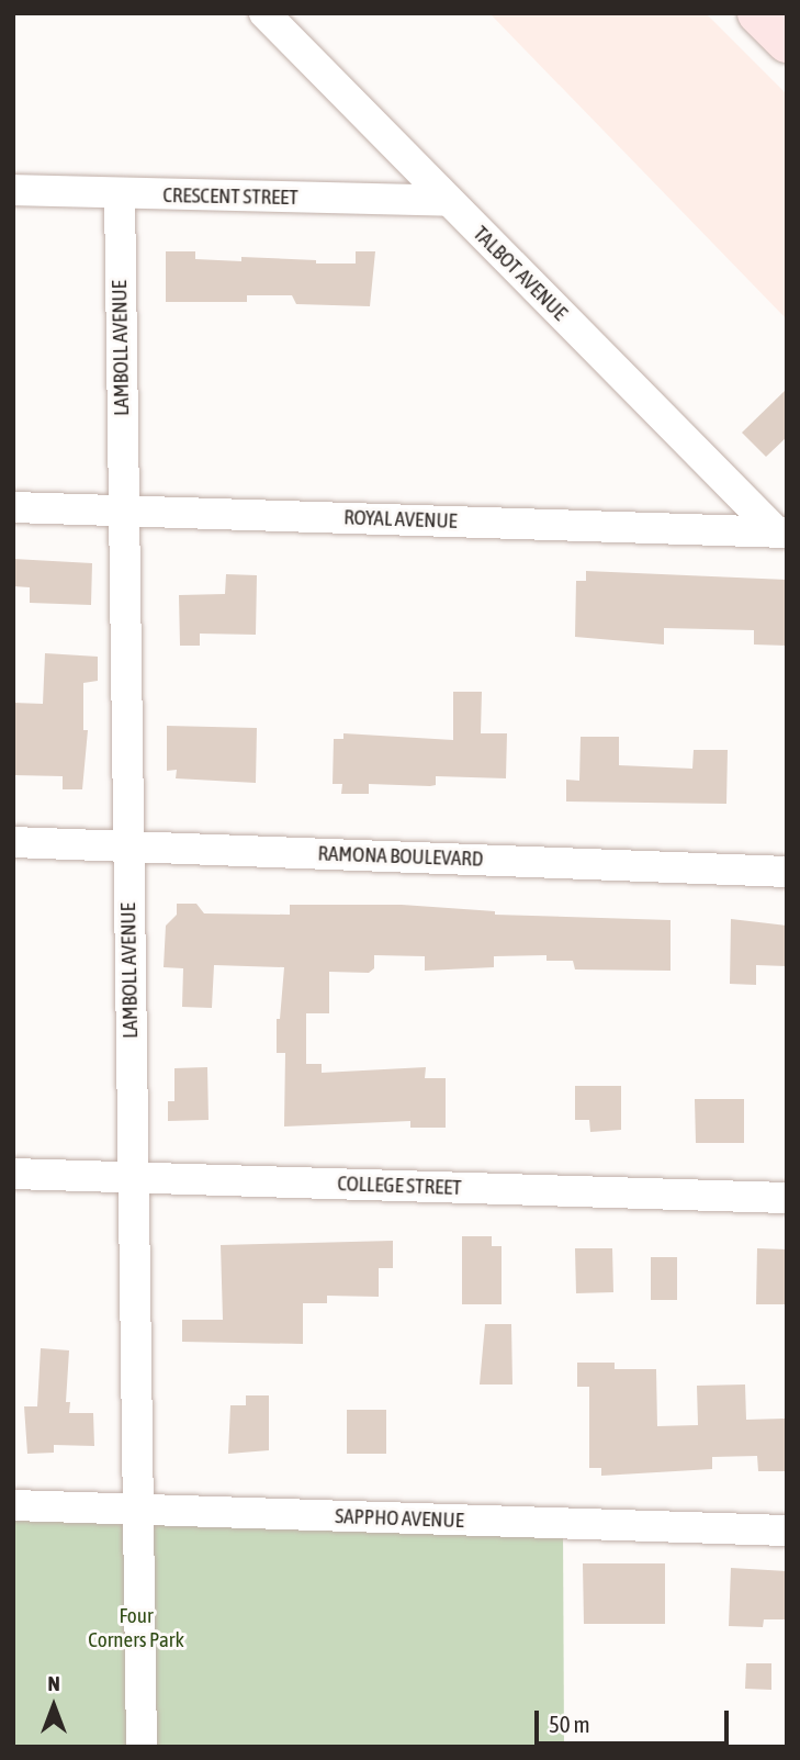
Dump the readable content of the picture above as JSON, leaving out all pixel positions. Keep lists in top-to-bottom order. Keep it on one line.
{"streets":{"street":["CRESCENT STREET","TALBOT AVENUE","LAMBOLL AVENUE","ROYAL AVENUE","RAMONA BOULEVARD","COLLEGE STREET","SAPPHO AVENUE"]},"crossings":[["CRESCENT STREET","TALBOT AVENUE"],["CRESCENT STREET","LAMBOLL AVENUE"],["TALBOT AVENUE","ROYAL AVENUE"],["LAMBOLL AVENUE","ROYAL AVENUE"],["LAMBOLL AVENUE","RAMONA BOULEVARD"],["LAMBOLL AVENUE","COLLEGE STREET"],["LAMBOLL AVENUE","SAPPHO AVENUE"]],"parks":["Four Corners Park"],"scale_bar":"50 m","north":"top"}
